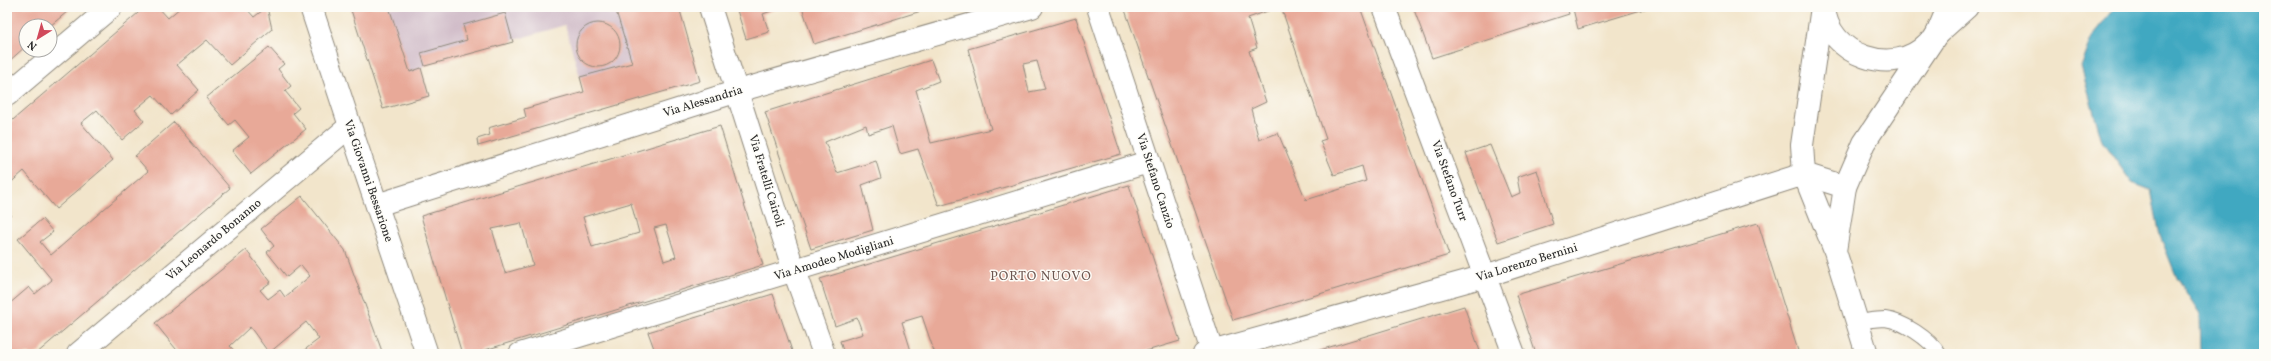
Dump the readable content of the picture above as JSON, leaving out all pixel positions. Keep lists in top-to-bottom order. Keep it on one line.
{"streets":{"street":["Via Alessandria","Via Giovanni Bessarione","Via Fratelli Cairoli","Via Stefano Canzio","Via Stefano Turr","Via Leonardo Bonanno","Via Amodeo Modigliani","Via Lorenzo Bernini"]},"crossings":[["Via Alessandria","Via Giovanni Bessarione"],["Via Alessandria","Via Fratelli Cairoli"],["Via Giovanni Bessarione","Via Leonardo Bonanno"],["Via Fratelli Cairoli","Via Amodeo Modigliani"],["Via Stefano Canzio","Via Amodeo Modigliani"],["Via Stefano Canzio","Via Lorenzo Bernini"],["Via Stefano Turr","Via Lorenzo Bernini"]],"districts":["PORTO NUOVO"],"north":"bottom left"}
